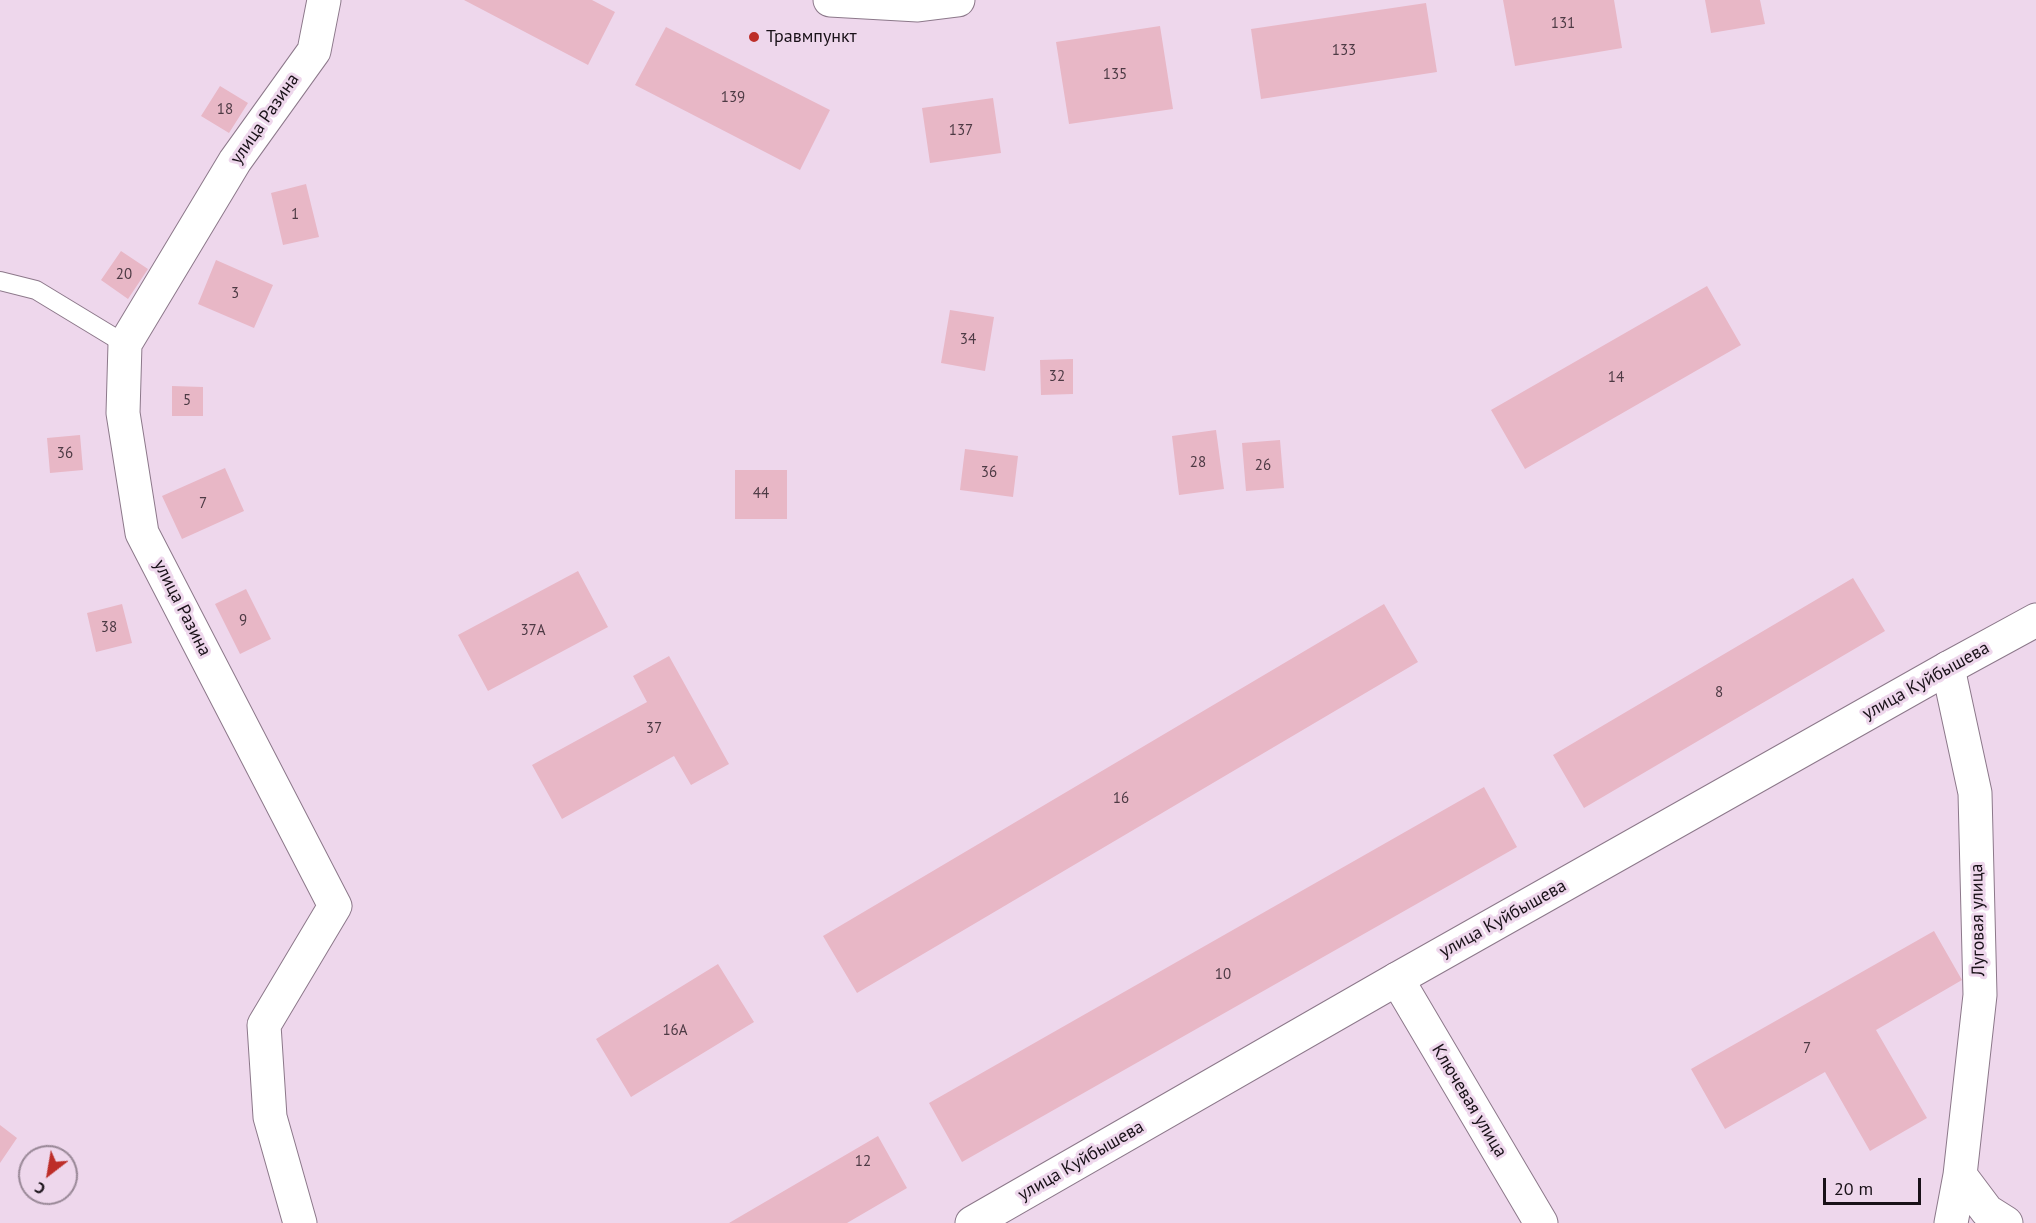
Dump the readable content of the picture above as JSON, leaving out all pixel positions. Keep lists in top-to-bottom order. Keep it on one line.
{"streets":{"street":["улица Разина","улица Куйбышева","Луговая улица","Ключевая улица"]},"crossings":[["улица Куйбышева","Луговая улица"],["улица Куйбышева","Ключевая улица"]],"places":["Травмпункт"],"house_numbers":["131","133","135","139","18","137","1","20","3","34","32","14","5","36","28","26","36","44","7","9","38","37А","8","37","16","10","16А","7","12"],"scale_bar":"20 m","north":"bottom left"}
